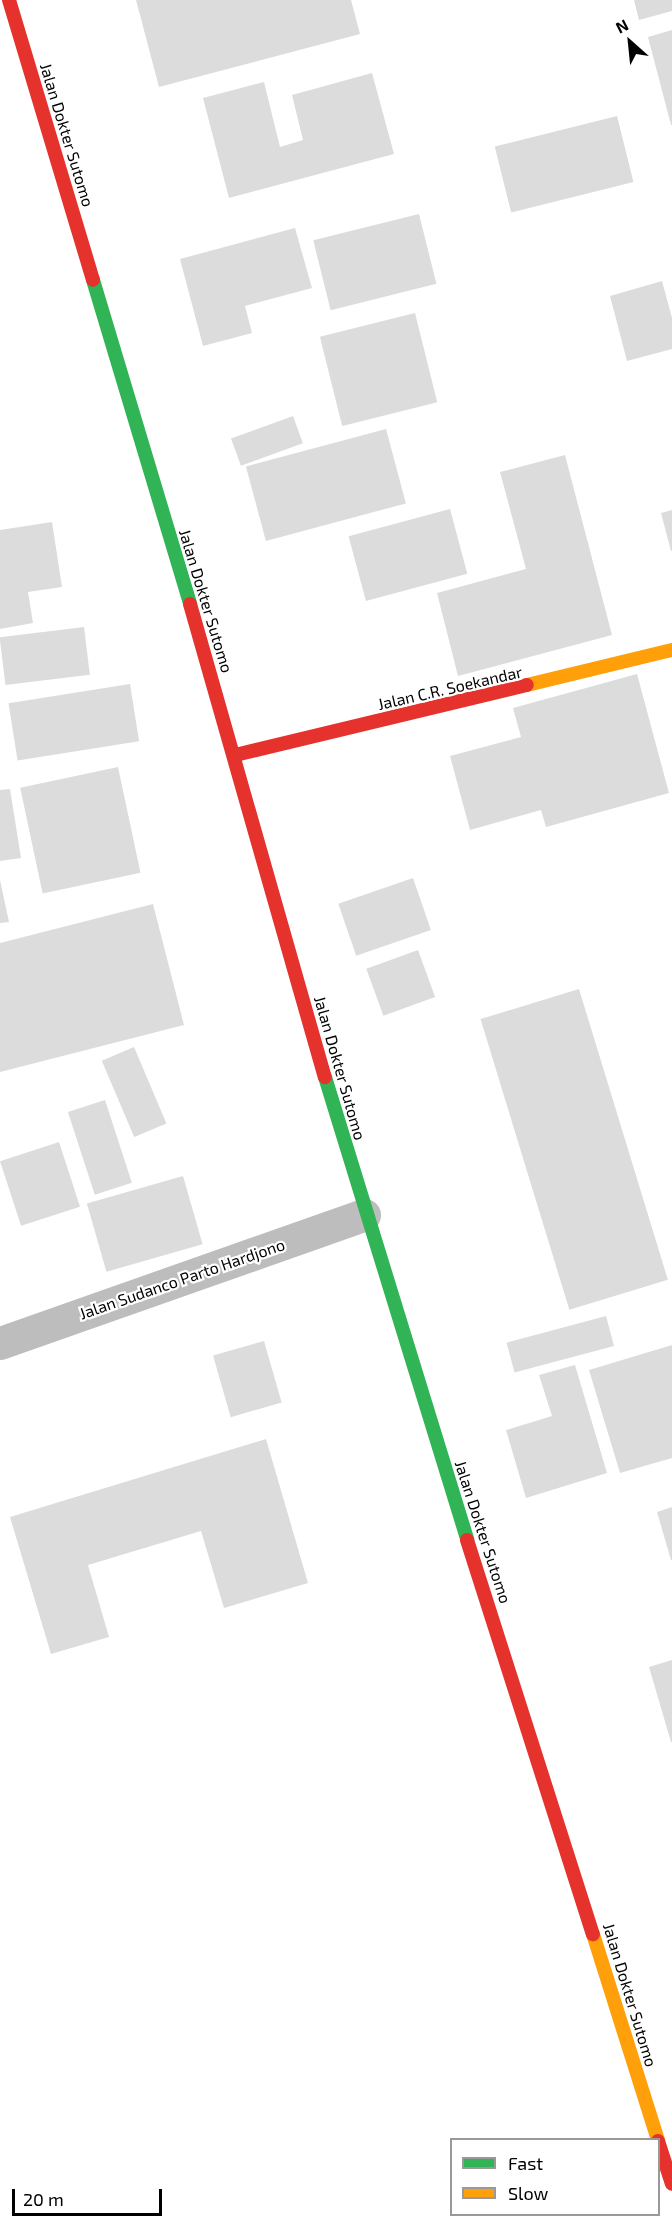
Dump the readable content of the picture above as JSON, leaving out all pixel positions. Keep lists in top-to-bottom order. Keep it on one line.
{"streets":{"main road":["Jalan Dokter Sutomo","Jalan C.R. Soekandar"],"street":["Jalan Sudanco Parto Hardjono"]},"crossings":[["Jalan Dokter Sutomo","Jalan C.R. Soekandar"],["Jalan Dokter Sutomo","Jalan Sudanco Parto Hardjono"]],"legend":["Fast","Slow"],"scale_bar":"20 m","north":"top left"}
